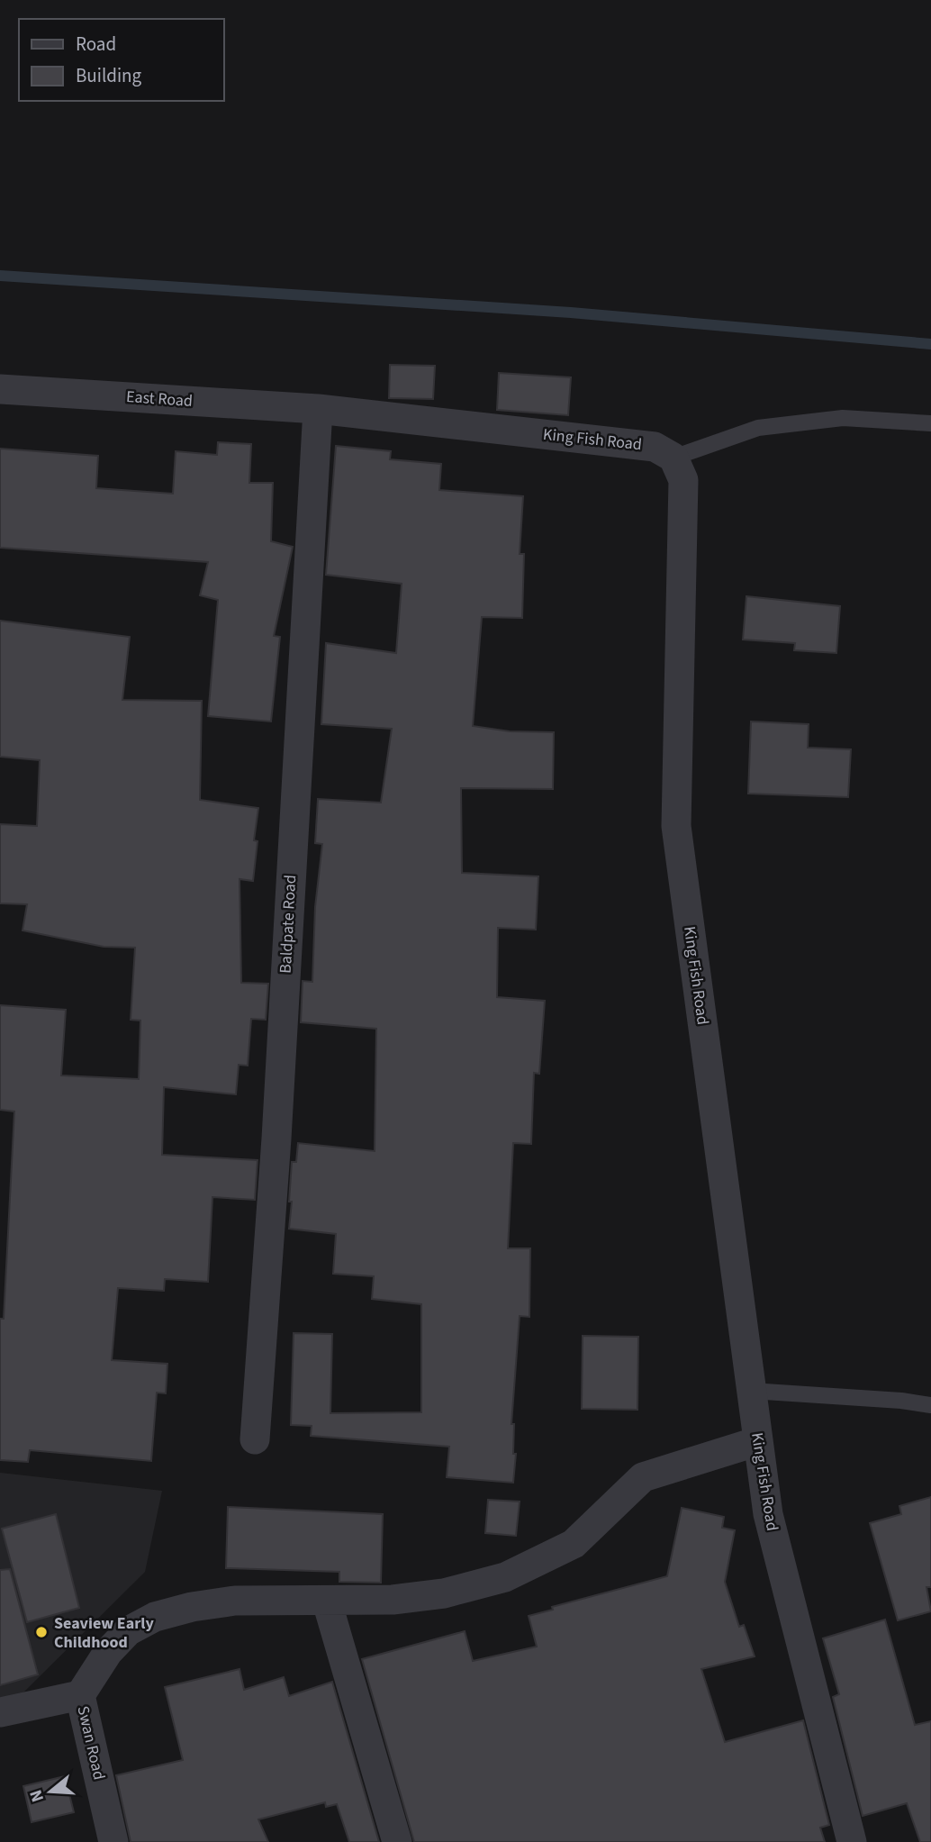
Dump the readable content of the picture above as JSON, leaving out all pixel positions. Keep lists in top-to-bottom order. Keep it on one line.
{"streets":{"street":["East Road","King Fish Road","Baldpate Road","Swan Road"]},"crossings":[["East Road","King Fish Road"],["East Road","Baldpate Road"],["King Fish Road","Baldpate Road"],["King Fish Road","Swan Road"]],"places":["Seaview Early Childhood"],"legend":["Road","Building"],"north":"left"}
